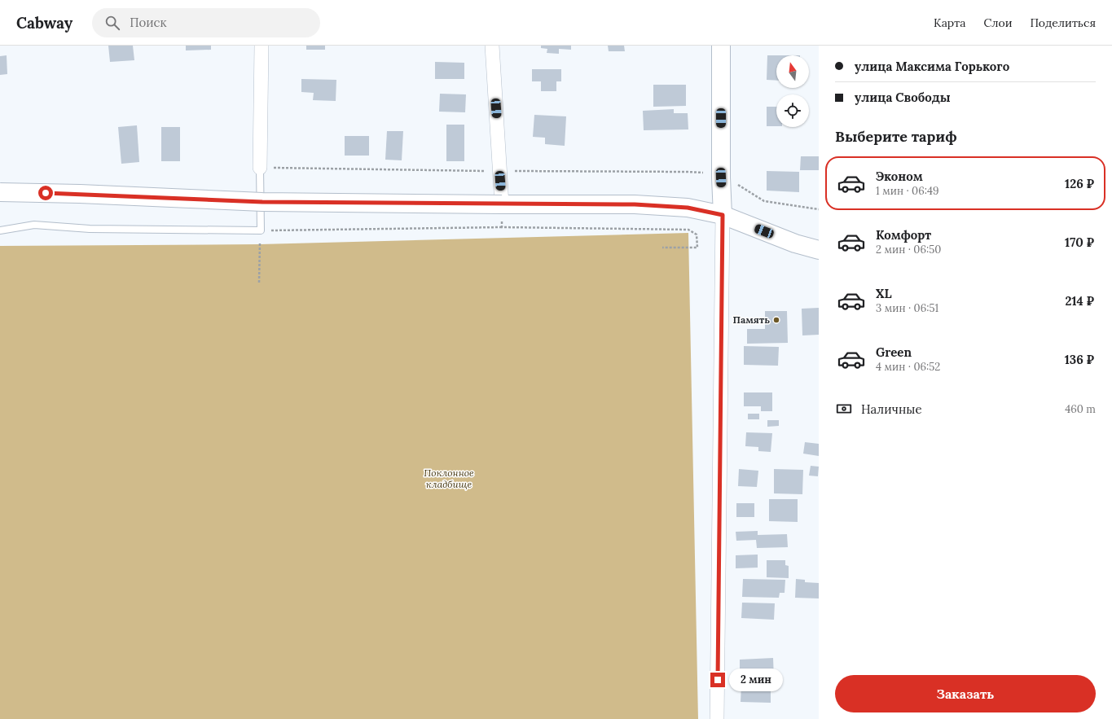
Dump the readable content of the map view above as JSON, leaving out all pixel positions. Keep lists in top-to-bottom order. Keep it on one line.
{"parks":["Поклонное кладбище"],"places":["Память"],"north":"top","page":{"header":"Cabway","search":"Поиск","nav":["Карта","Слои","Поделиться"],"banner":["улица Максима Горького","улица Свободы"],"heading":"Выберите тариф","list":[{"name":"Эконом","note":"1 мин · 06:49","value":"126 ₽"},{"name":"Комфорт","note":"2 мин · 06:50","value":"170 ₽"},{"name":"XL","note":"3 мин · 06:51","value":"214 ₽"},{"name":"Green","note":"4 мин · 06:52","value":"136 ₽"}],"pay":["Наличные","460 m"],"bubble":"2 мин","buttons":"Заказать"}}
